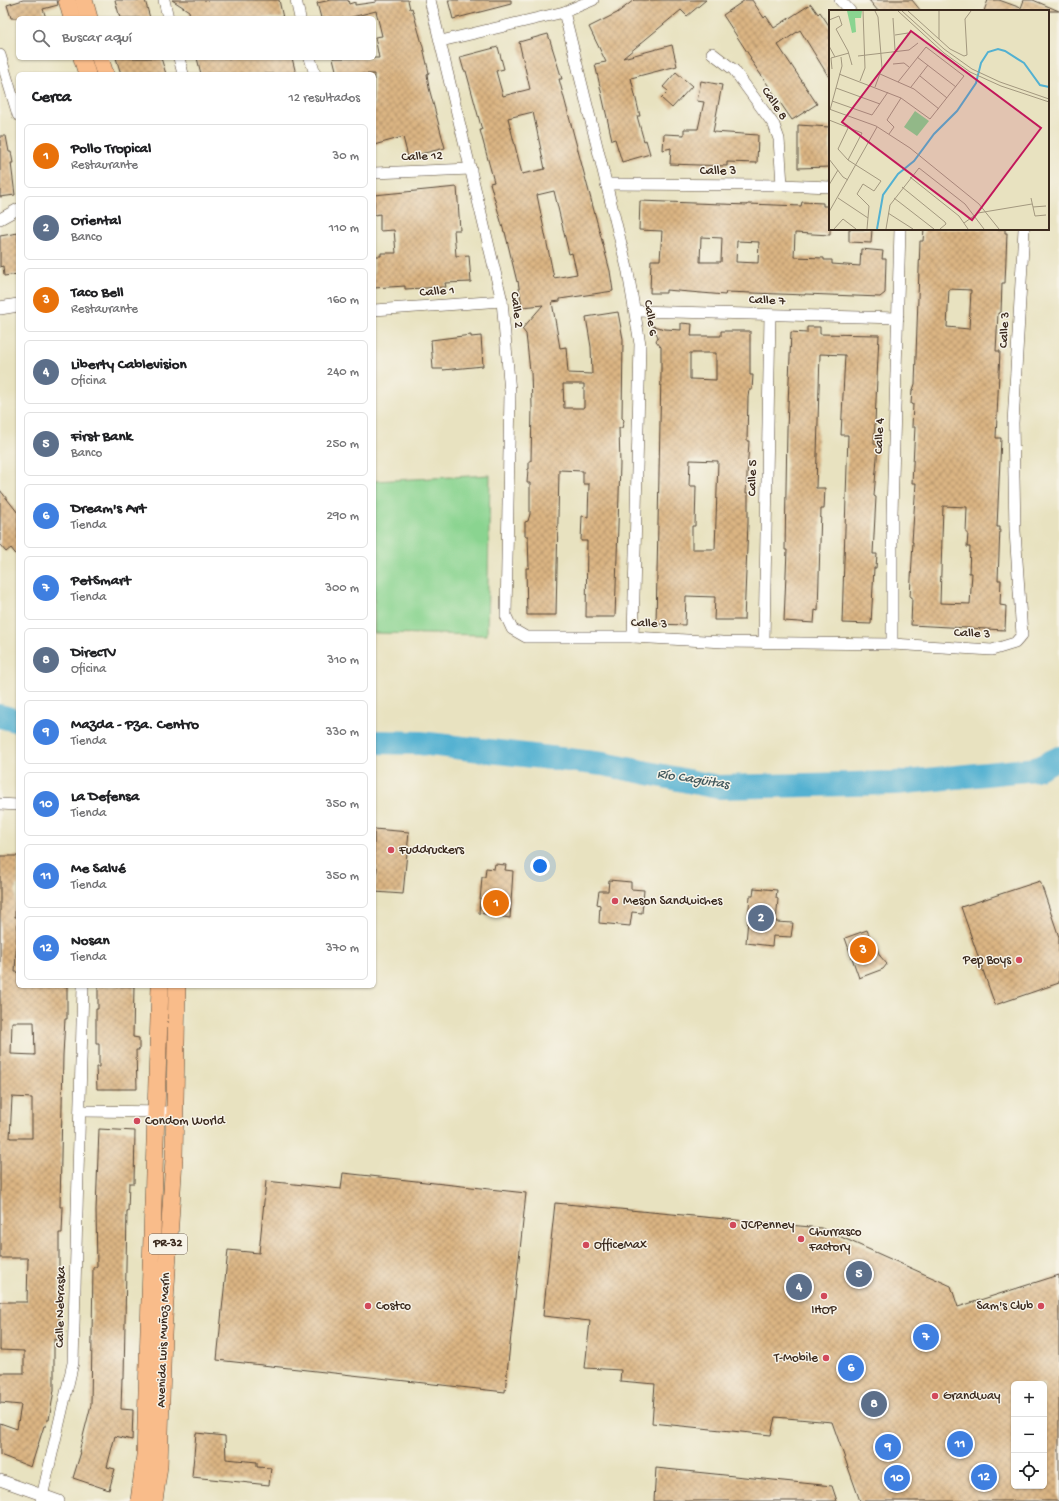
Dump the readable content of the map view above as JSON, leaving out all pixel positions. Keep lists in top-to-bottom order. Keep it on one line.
{"streets":{"main road":["PR-32","Avenida Luis Muñoz Marín"],"street":["Calle 8","Calle 12","Calle 3","Calle 1","Calle 7","Calle 2","Calle 6","Calle 4","Calle 5","Calle Nebraska"]},"crossings":[["Calle 8","Calle 3"],["Calle 12","Calle 2"],["Calle 3","Calle 2"],["Calle 3","Calle 6"],["Calle 3","Calle 4"],["Calle 3","Calle 5"],["Calle 1","Calle 2"],["Calle 7","Calle 6"],["Calle 7","Calle 4"],["Calle 7","Calle 5"]],"water":["Río Cagüitas"],"places":["Fuddruckers","Meson Sandwiches","Pep Boys","Condom World","JCPenney","Churrasco Factory","OfficeMax","IHOP","Costco","Sam's Club","T-Mobile","Grandway"],"page":{"search":"Buscar aquí","heading":["Cerca","12 resultados"],"list":[{"mark":"1","name":"Pollo Tropical","note":"Restaurante","value":"30 m"},{"mark":"2","name":"Oriental","note":"Banco","value":"110 m"},{"mark":"3","name":"Taco Bell","note":"Restaurante","value":"160 m"},{"mark":"4","name":"Liberty Cablevision","note":"Oficina","value":"240 m"},{"mark":"5","name":"First Bank","note":"Banco","value":"250 m"},{"mark":"6","name":"Dream's Art","note":"Tienda","value":"290 m"},{"mark":"7","name":"PetSmart","note":"Tienda","value":"300 m"},{"mark":"8","name":"DirecTV","note":"Oficina","value":"310 m"},{"mark":"9","name":"Mazda - Pza. Centro","note":"Tienda","value":"330 m"},{"mark":"10","name":"La Defensa","note":"Tienda","value":"350 m"},{"mark":"11","name":"Me Salvé","note":"Tienda","value":"350 m"},{"mark":"12","name":"Nosan","note":"Tienda","value":"370 m"}],"pins":["1","2","3","5","4","7","6","8","11","9","12","10"],"map_buttons":["+","−"]}}
